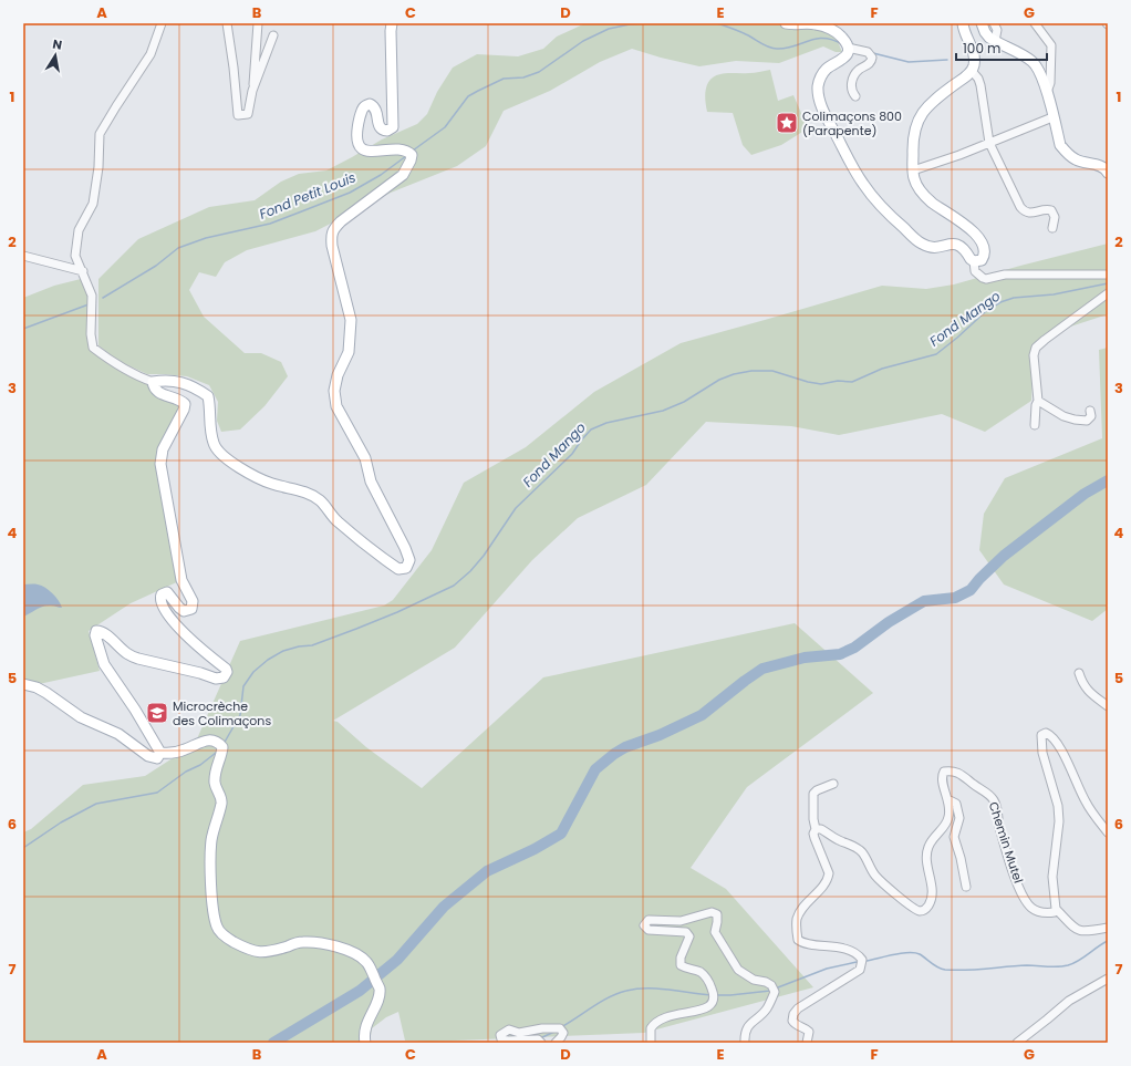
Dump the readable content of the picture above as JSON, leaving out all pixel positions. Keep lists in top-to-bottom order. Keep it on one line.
{"streets":{"street":["Chemin Mutel"]},"water":["Fond Petit Louis","Fond Mango"],"places":{"place":["Colimaçons 800 (Parapente)"],"school or university":["Microcrèche des Colimaçons"]},"scale_bar":"100 m","north":"top","grid":{"columns":["A","B","C","D","E","F","G"],"rows":["1","2","3","4","5","6","7"]}}
